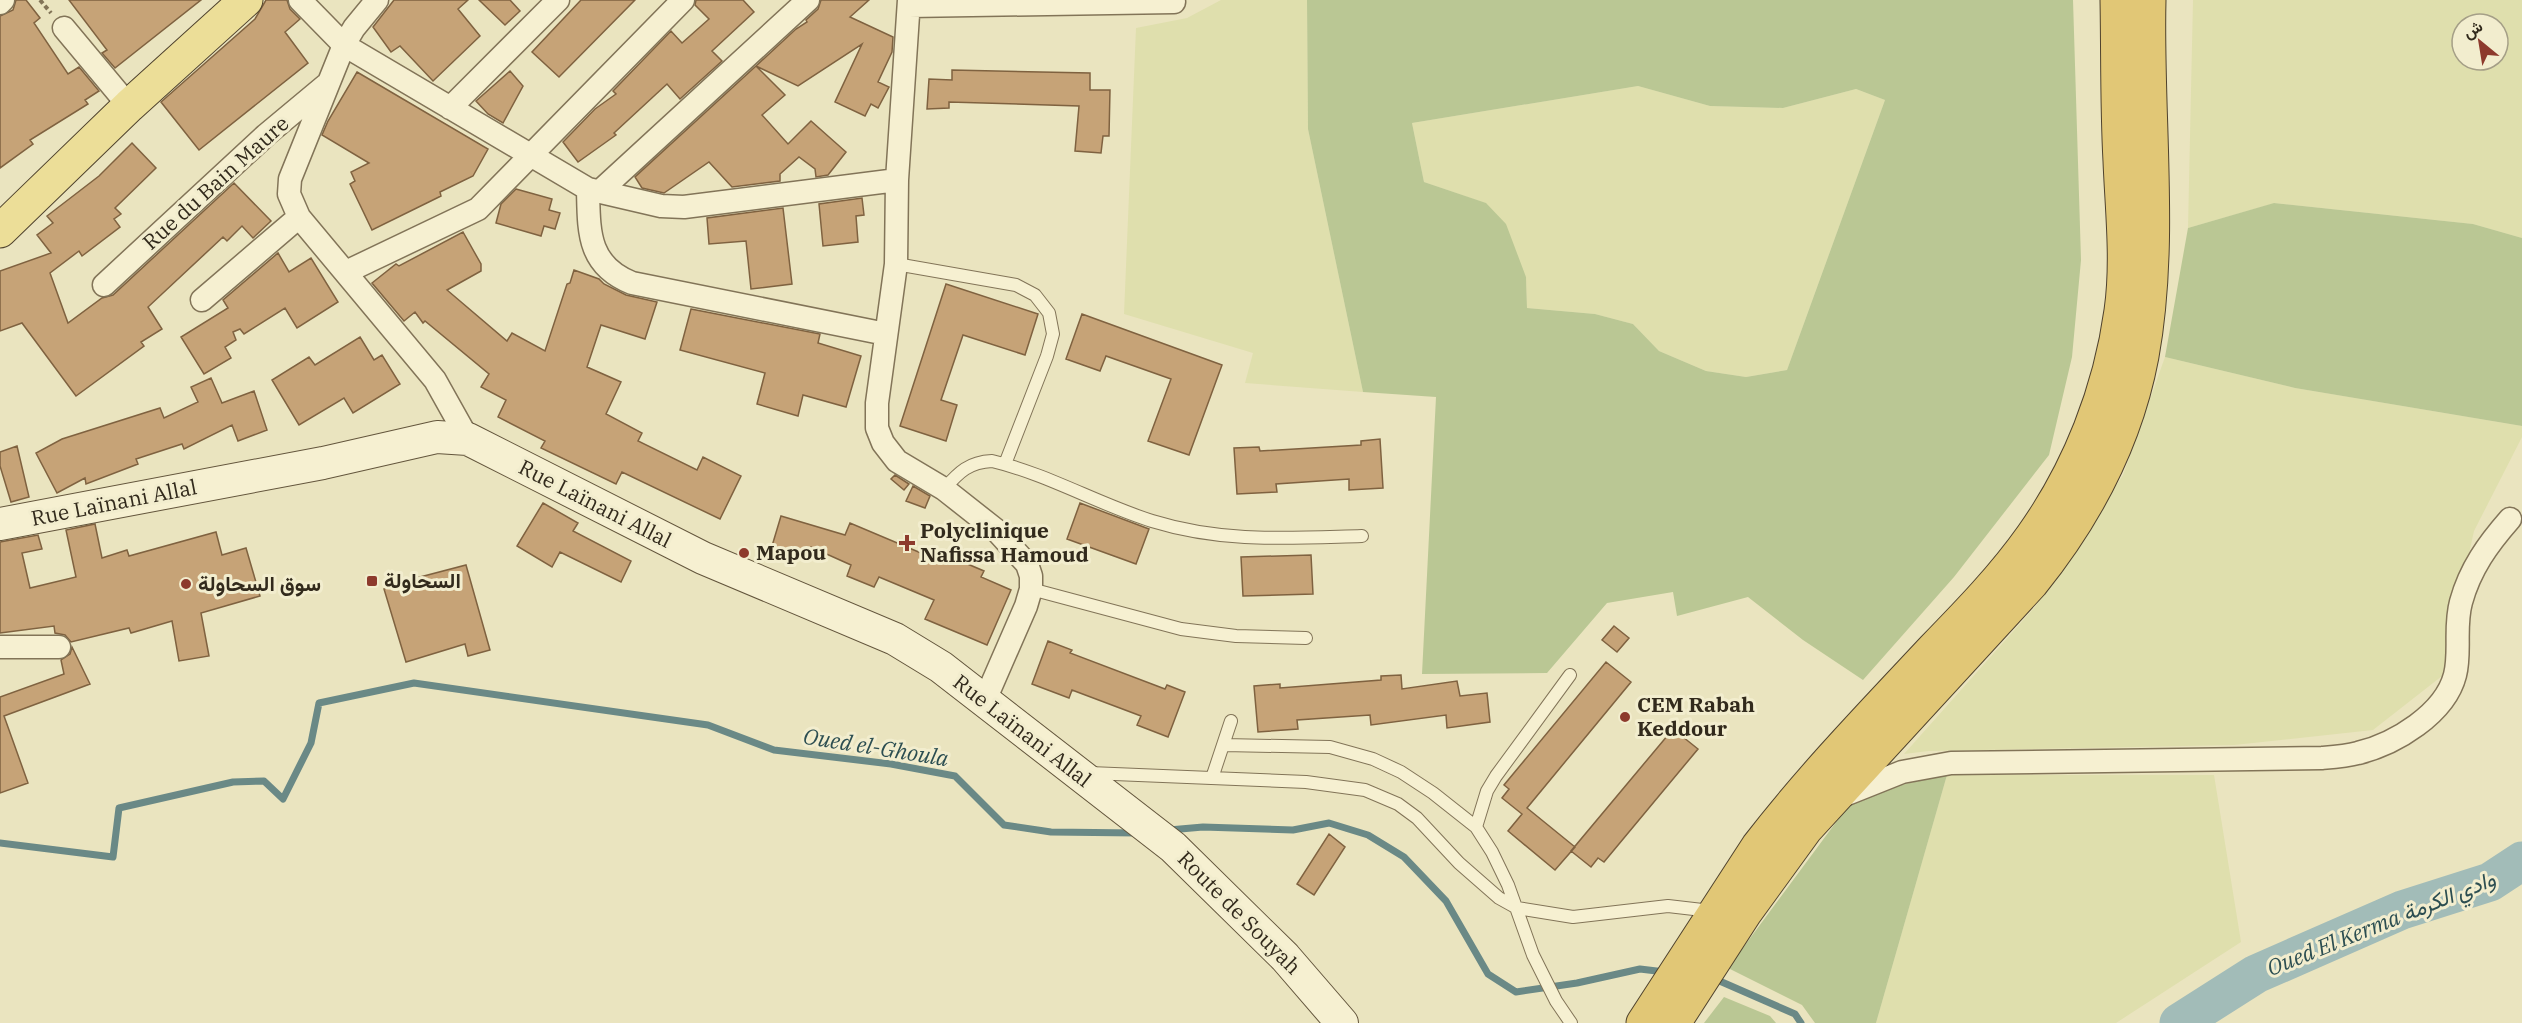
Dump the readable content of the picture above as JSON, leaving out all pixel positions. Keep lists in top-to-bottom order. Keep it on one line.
{"streets":{"main road":["Rue Laïnani Allal","Route de Souyah"],"street":["Rue du Bain Maure"]},"crossings":[["Rue Laïnani Allal","Route de Souyah"]],"water":["Oued el-Ghoula","Oued El Kerma وادي الكرمة"],"places":{"health":["Polyclinique Nafissa Hamoud"],"other":["Mapou","سوق السحاولة","CEM Rabah Keddour"],"transit":["السحاولة"]},"north":"top left"}
